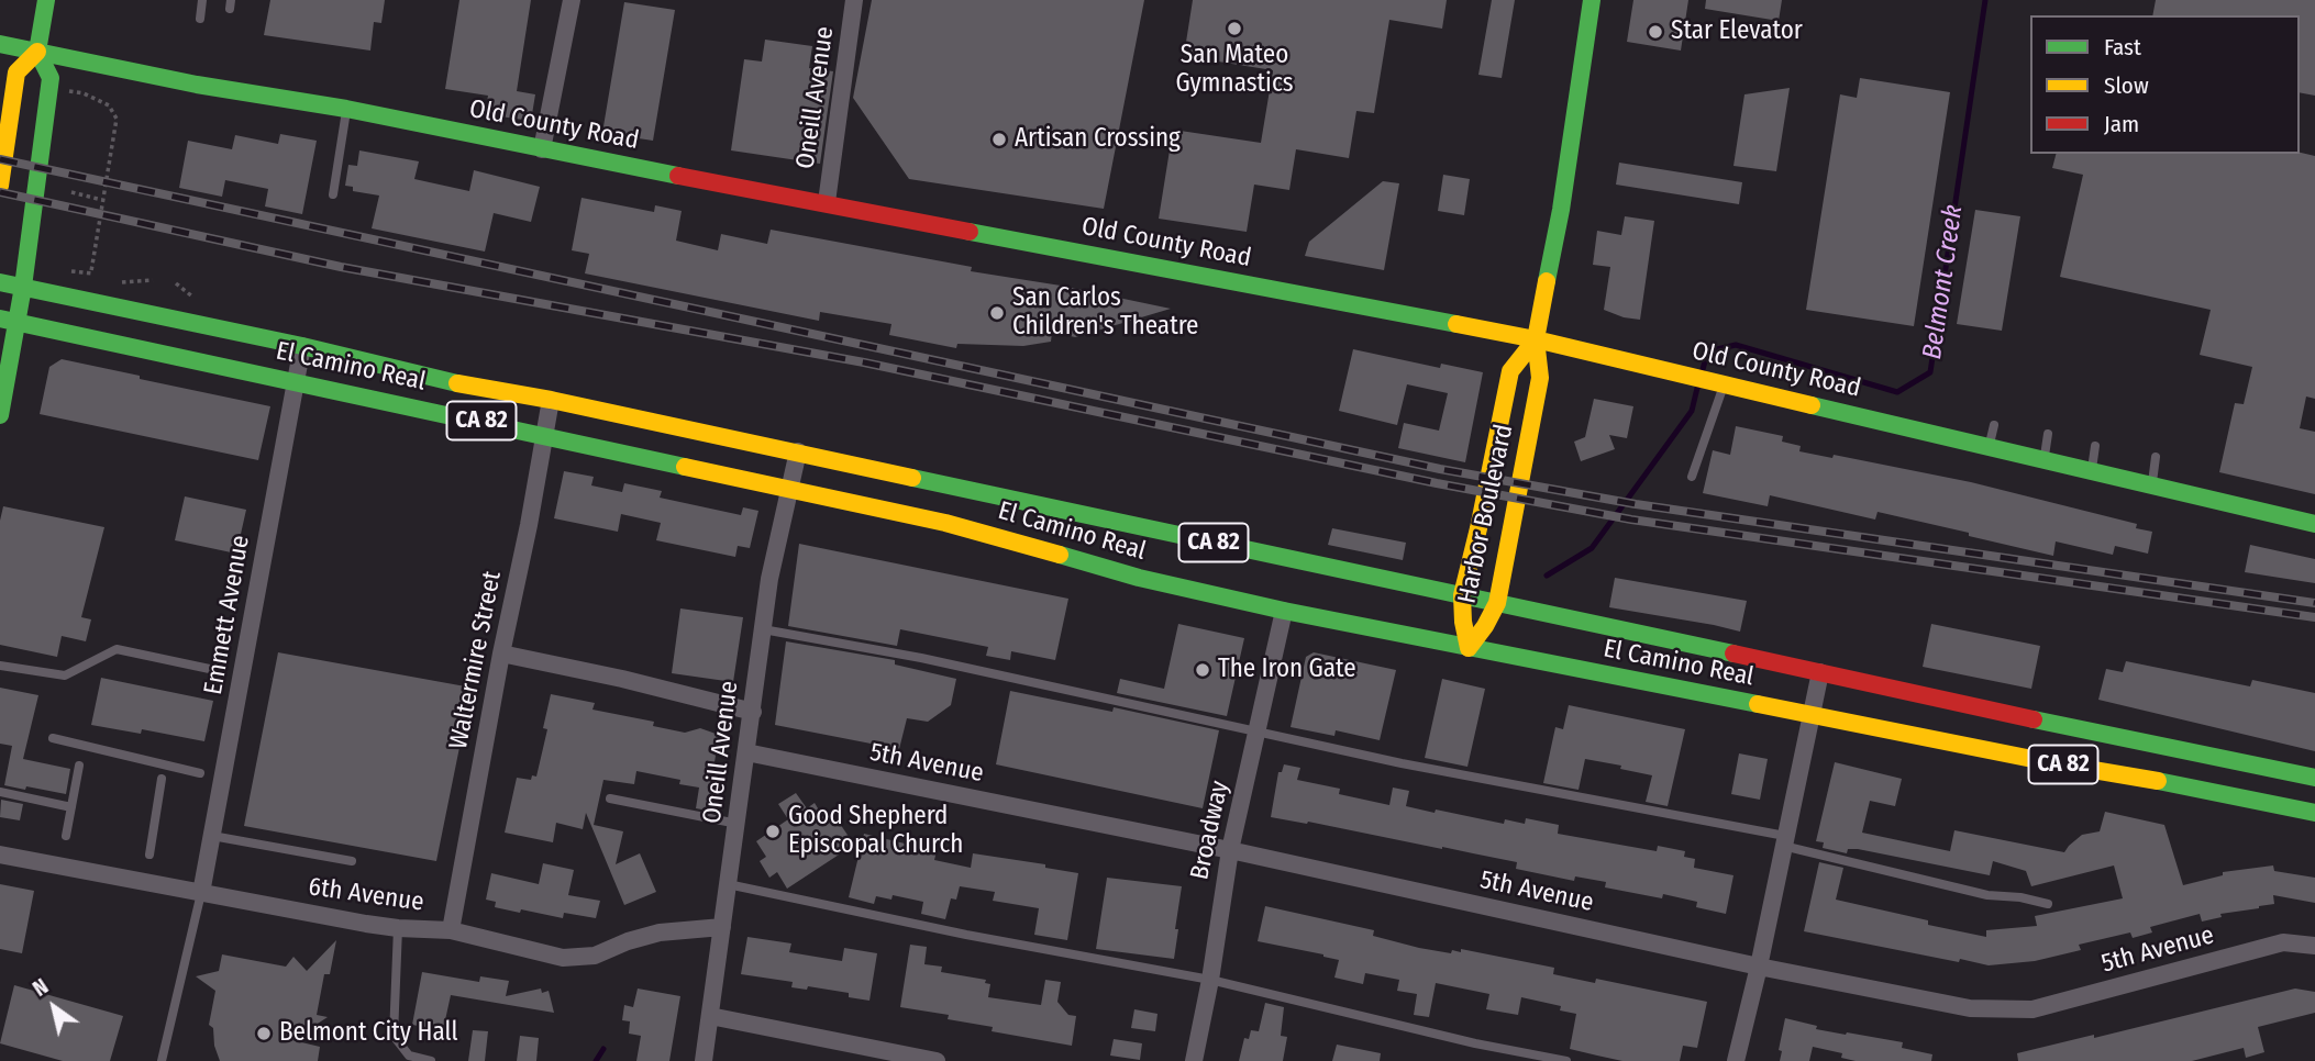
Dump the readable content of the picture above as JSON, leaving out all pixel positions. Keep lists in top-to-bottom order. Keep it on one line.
{"streets":{"main road":["Old County Road","El Camino Real","CA 82","Harbor Boulevard"],"street":["Oneill Avenue","Emmett Avenue","Waltermire Street","5th Avenue","Broadway","6th Avenue"]},"crossings":[["Oneill Avenue","Old County Road"],["Oneill Avenue","El Camino Real"],["Oneill Avenue","5th Avenue"],["Oneill Avenue","6th Avenue"],["Old County Road","Harbor Boulevard"],["El Camino Real","Harbor Boulevard"],["El Camino Real","Emmett Avenue"],["El Camino Real","Waltermire Street"],["El Camino Real","Broadway"],["Emmett Avenue","6th Avenue"],["Waltermire Street","6th Avenue"],["5th Avenue","Broadway"]],"water":["Belmont Creek"],"places":["San Mateo Gymnastics","Star Elevator","Artisan Crossing","San Carlos Children's Theatre","The Iron Gate","Good Shepherd Episcopal Church","Belmont City Hall"],"legend":["Fast","Slow","Jam"],"north":"top left"}
